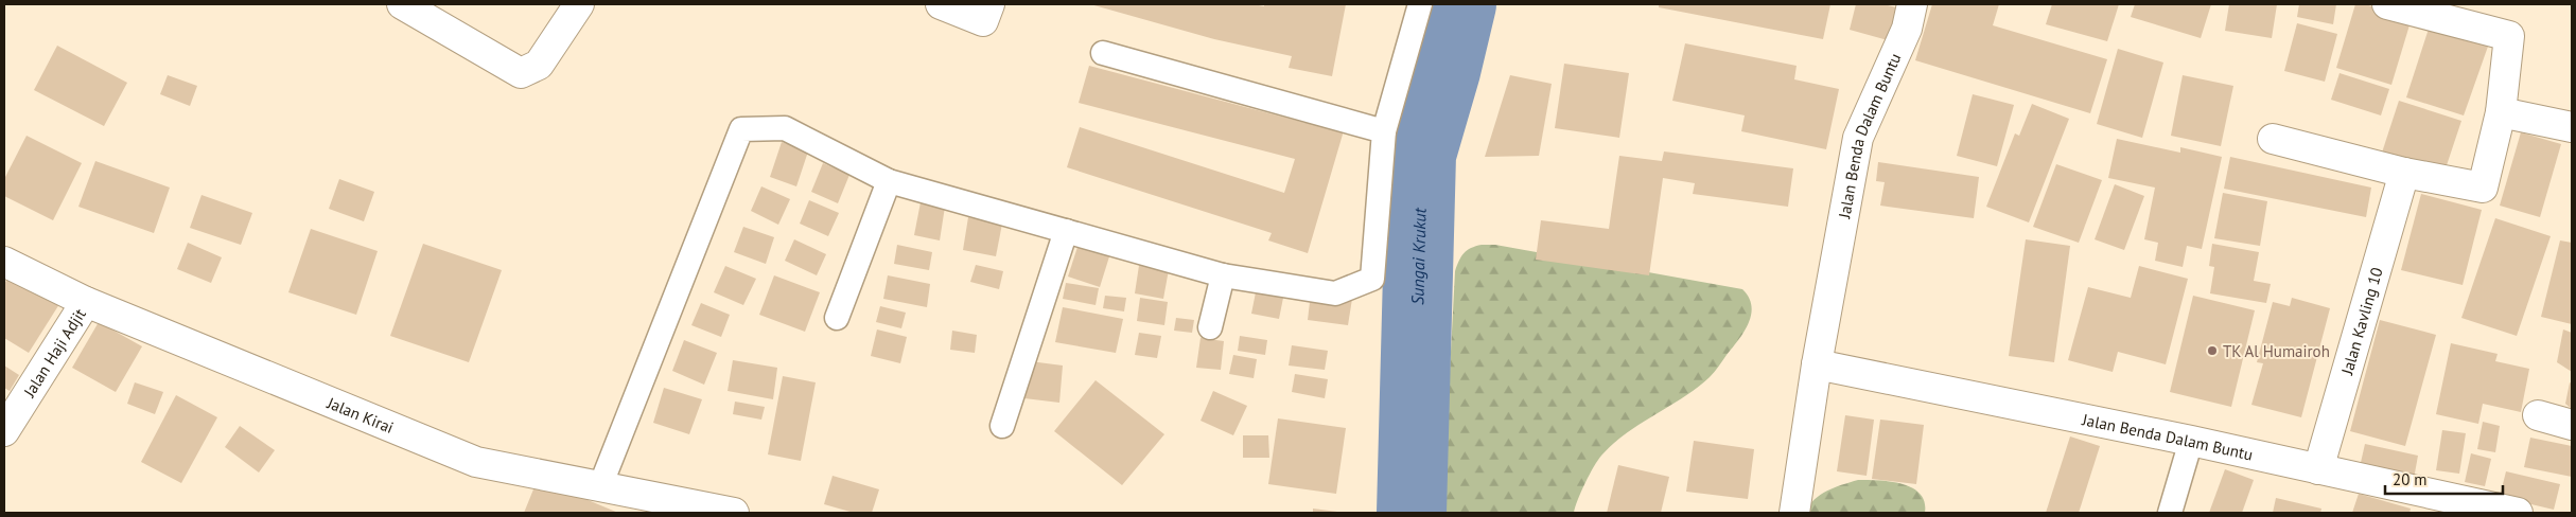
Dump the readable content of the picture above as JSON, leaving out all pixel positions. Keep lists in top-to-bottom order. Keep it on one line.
{"streets":{"street":["Jalan Benda Dalam Buntu","Jalan Kavling 10","Jalan Haji Adjit","Jalan Kirai"]},"crossings":[["Jalan Benda Dalam Buntu","Jalan Kavling 10"],["Jalan Haji Adjit","Jalan Kirai"]],"water":["Sungai Krukut"],"places":["TK Al Humairoh"],"scale_bar":"20 m"}
